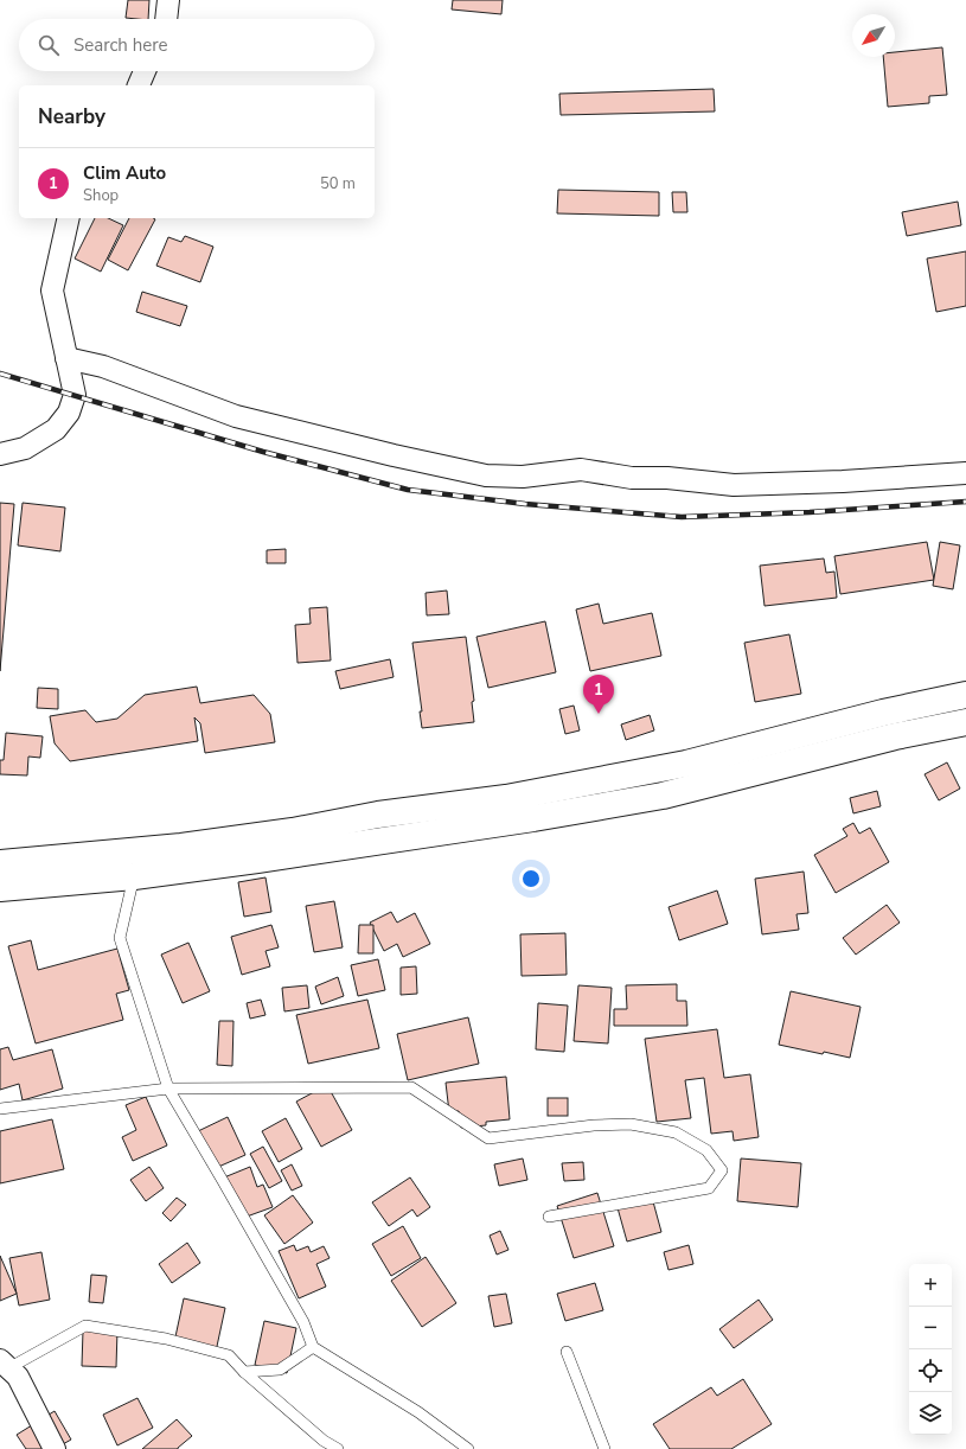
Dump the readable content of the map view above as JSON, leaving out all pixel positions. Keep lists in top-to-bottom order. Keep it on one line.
{"north":"bottom left","page":{"search":"Search here","heading":"Nearby","list":[{"mark":"1","name":"Clim Auto","note":"Shop","value":"50 m"}],"pins":"1","map_buttons":["+","−"]}}
